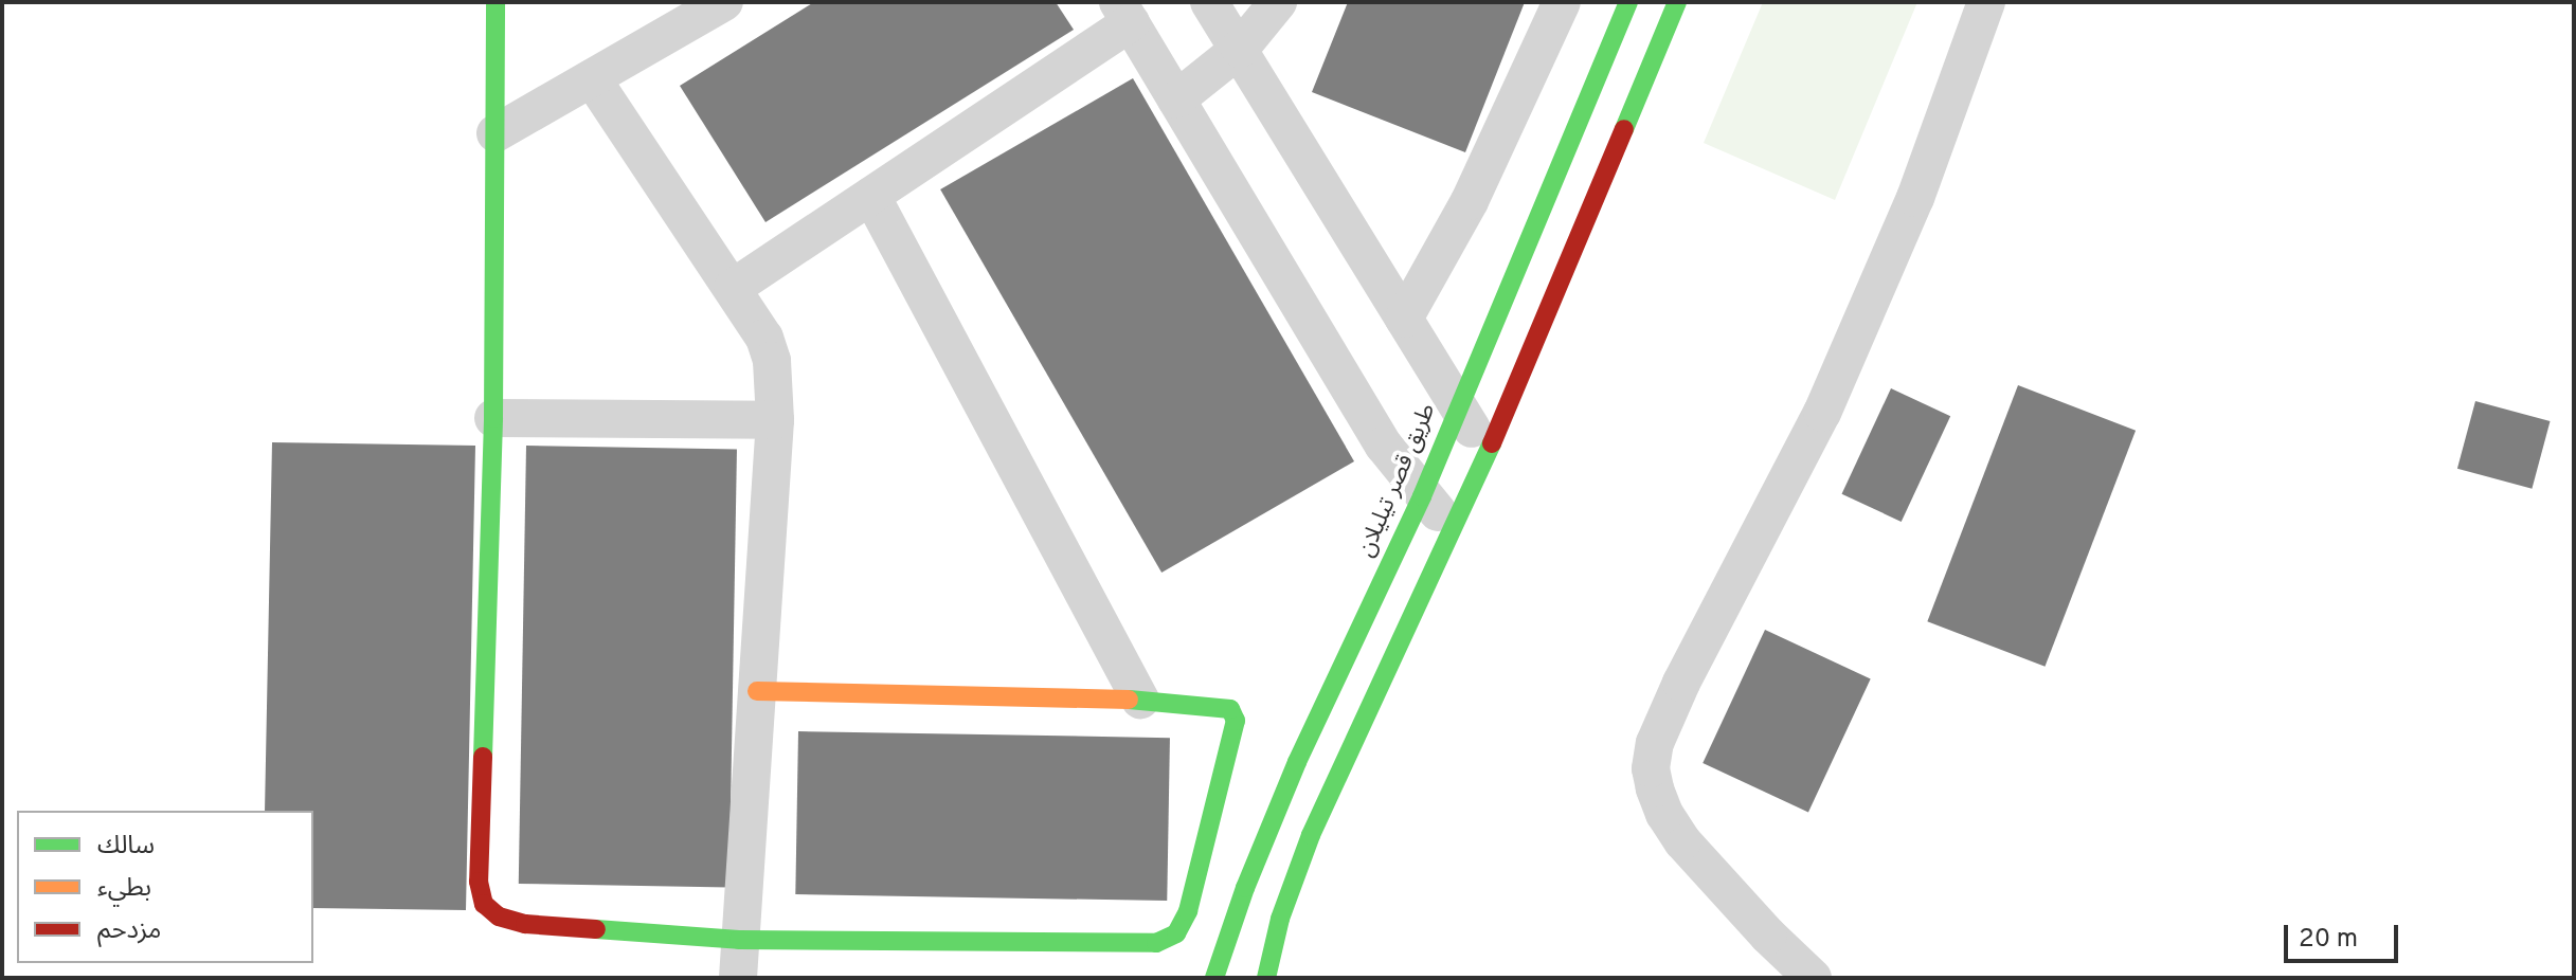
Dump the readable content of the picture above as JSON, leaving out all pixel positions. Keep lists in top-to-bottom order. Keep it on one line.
{"streets":{"street":["طريق قصر تيليلان"]},"legend":["سالك","بطيء","مزدحم"],"scale_bar":"20 m"}
